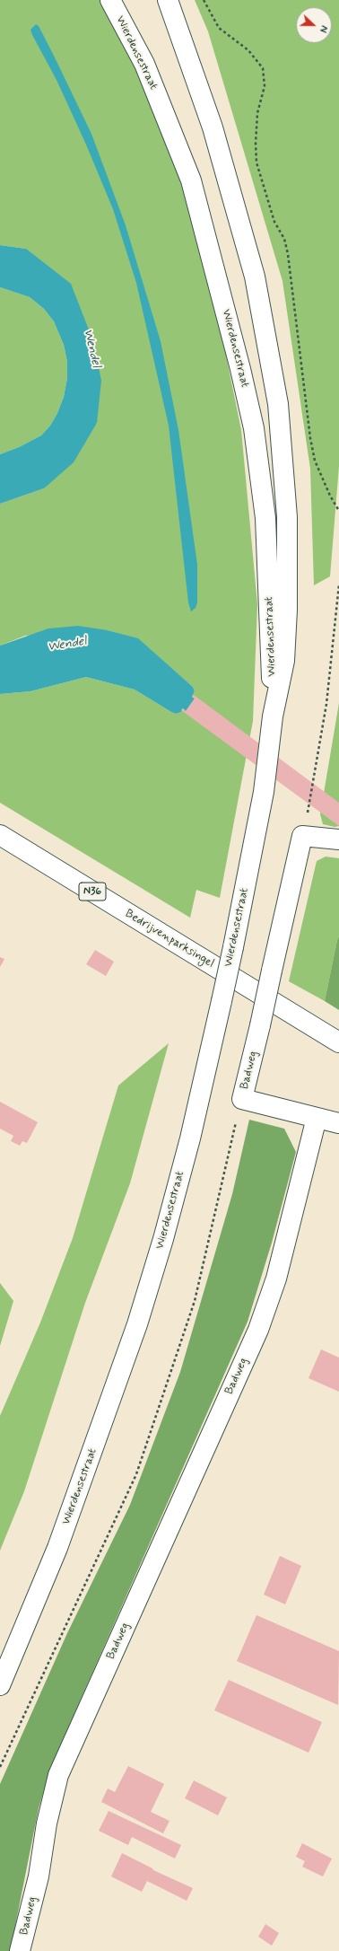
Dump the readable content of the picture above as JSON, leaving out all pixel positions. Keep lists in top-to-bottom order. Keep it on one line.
{"streets":{"main road":["Wierdensestraat","N36","Bedrijvenparksingel","Badweg"]},"water":["Wendel"],"north":"right"}
